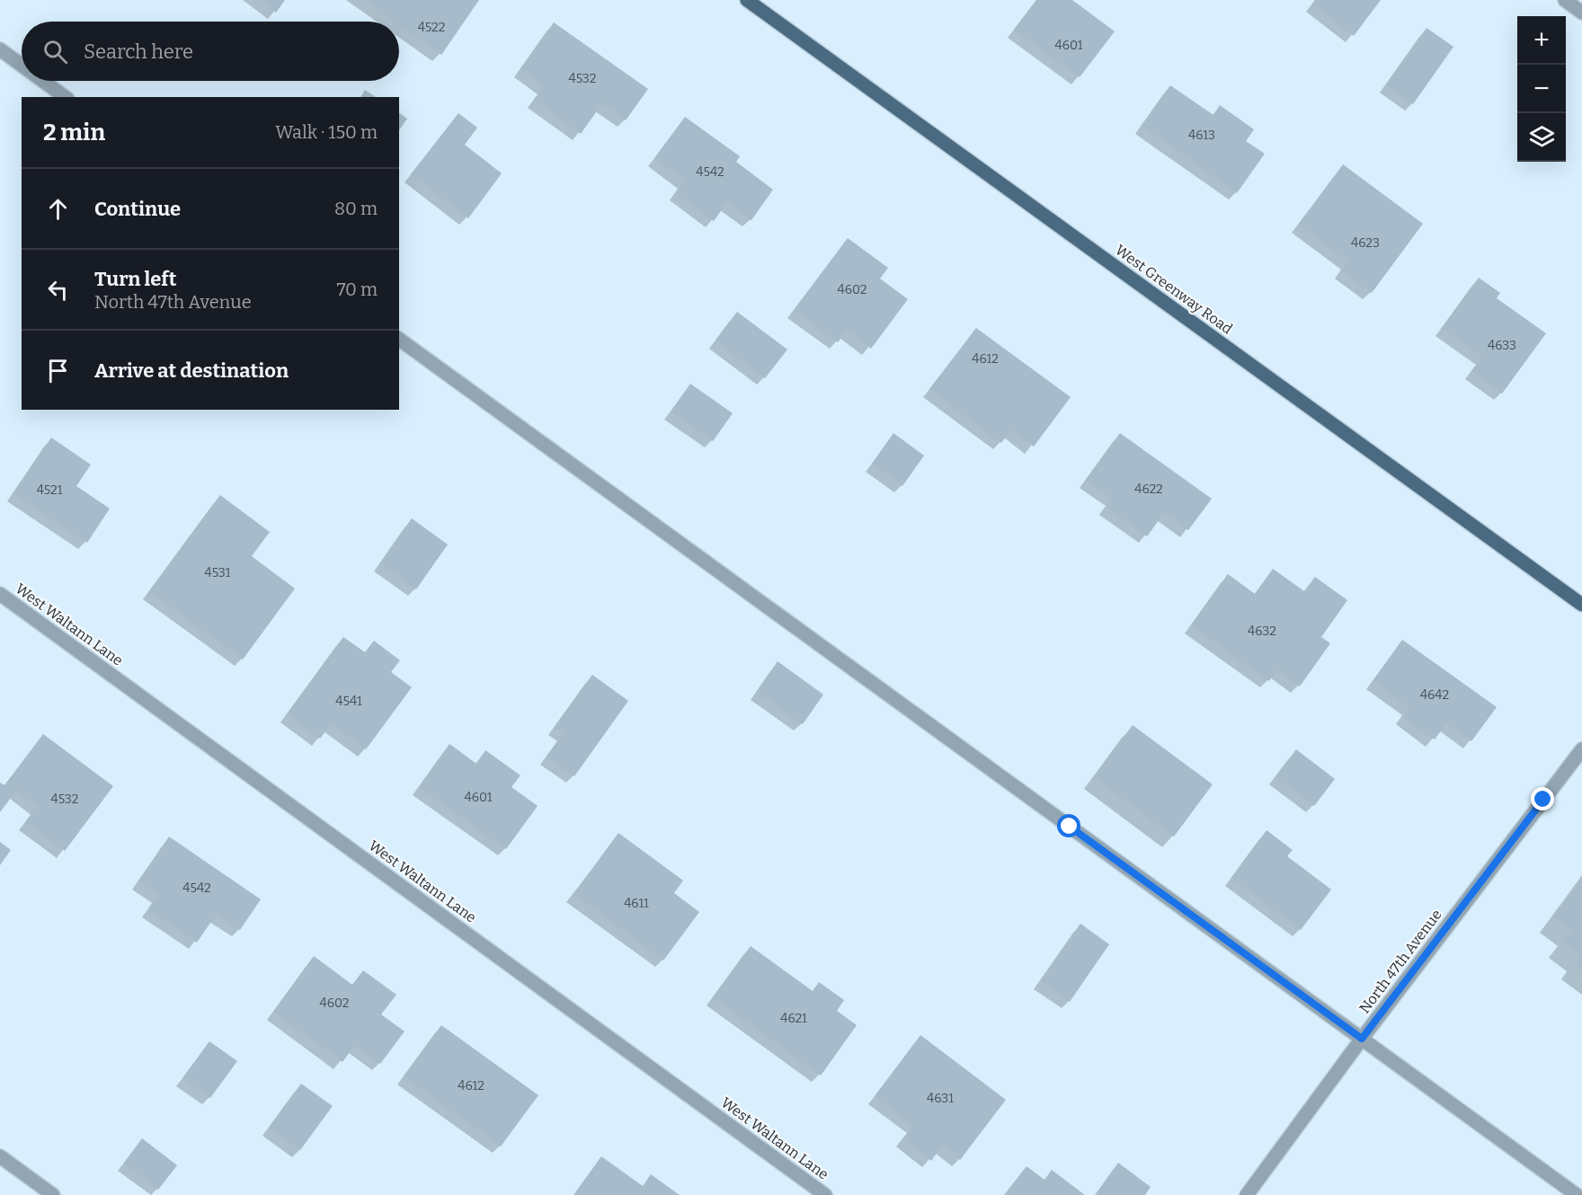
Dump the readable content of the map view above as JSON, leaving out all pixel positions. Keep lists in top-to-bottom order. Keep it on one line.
{"streets":{"main road":["West Greenway Road"],"street":["West Waltann Lane","North 47th Avenue"]},"house_numbers":["4522","4601","4532","4613","4542","4623","4602","4633","4612","4622","4521","4531","4632","4642","4541","4601","4532","4542","4611","4602","4621","4612","4631"],"page":{"map_buttons":["+","−"],"search":"Search here","heading":["2 min","Walk · 150 m"],"list":[["Continue","80 m"],["Turn left","North 47th Avenue","70 m"],"Arrive at destination"]}}
